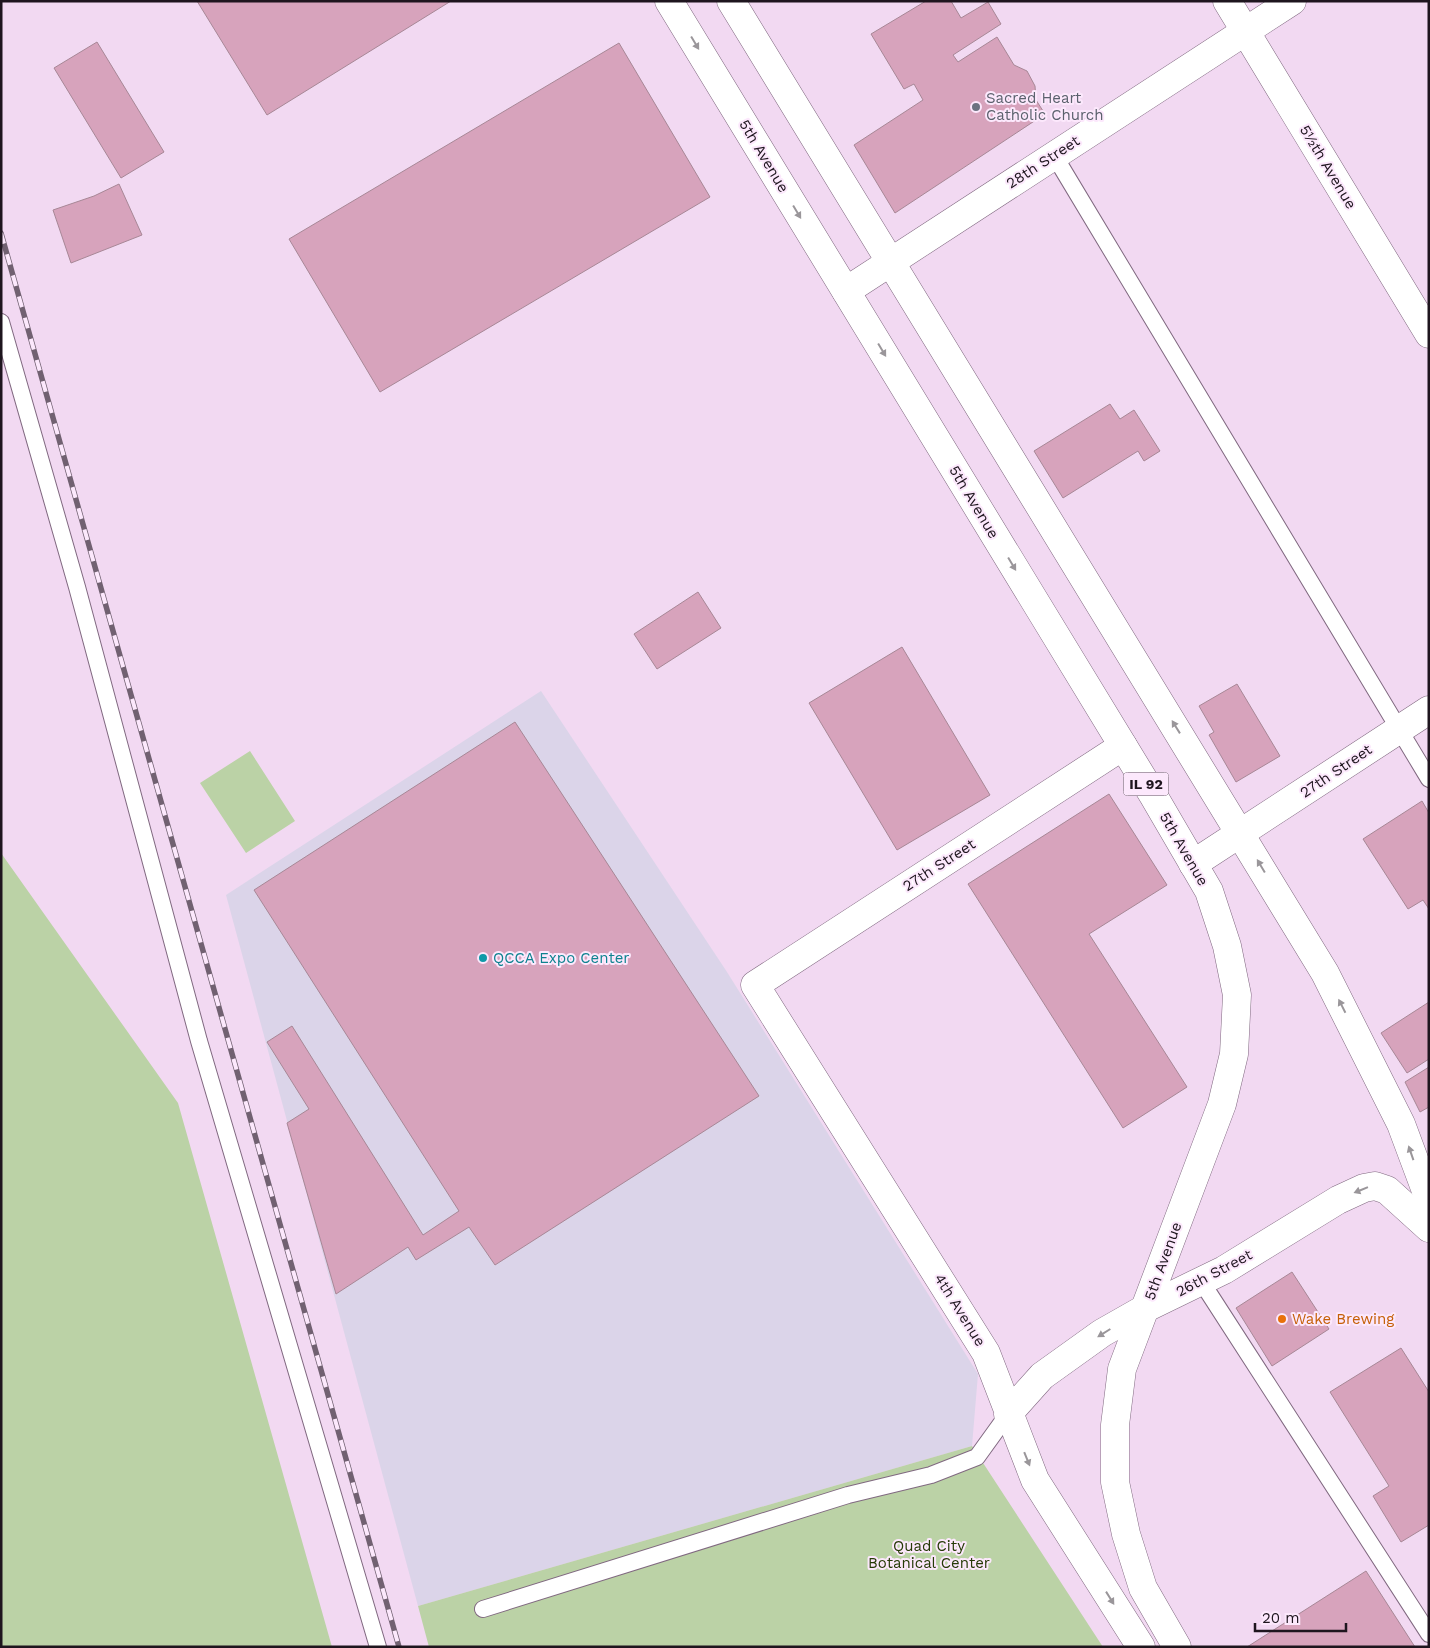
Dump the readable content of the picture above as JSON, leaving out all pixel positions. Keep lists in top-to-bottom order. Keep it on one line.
{"streets":{"main road":["5th Avenue","28th Street","5½th Avenue","27th Street","IL 92","26th Street","4th Avenue"]},"crossings":[["5th Avenue","28th Street"],["5th Avenue","27th Street"],["5th Avenue","26th Street"],["28th Street","5½th Avenue"],["27th Street","4th Avenue"],["26th Street","4th Avenue"]],"one_way":["26th Street"],"parks":["Quad City Botanical Center"],"places":["Sacred Heart Catholic Church","QCCA Expo Center","Wake Brewing"],"scale_bar":"20 m"}
